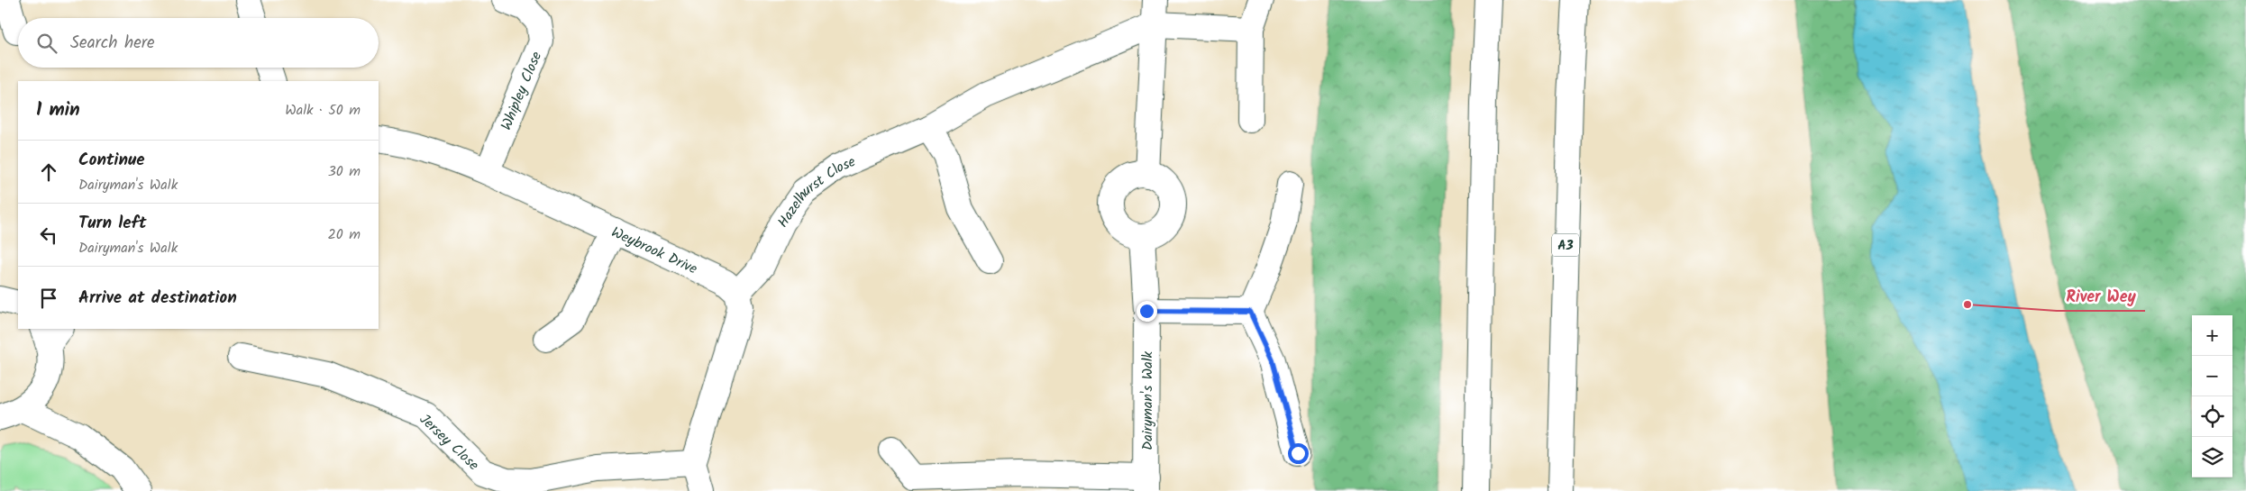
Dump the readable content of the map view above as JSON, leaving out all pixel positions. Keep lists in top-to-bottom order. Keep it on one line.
{"streets":{"main road":["Whipley Close","Hazelhurst Close","A3","Weybrook Drive","Dairyman's Walk","Jersey Close"]},"crossings":[["Whipley Close","Weybrook Drive"],["Hazelhurst Close","Weybrook Drive"]],"places":["River Wey"],"page":{"search":"Search here","heading":["1 min","Walk · 50 m"],"list":[["Continue","Dairyman's Walk","30 m"],["Turn left","Dairyman's Walk","20 m"],"Arrive at destination"],"map_buttons":["+","−"]}}
